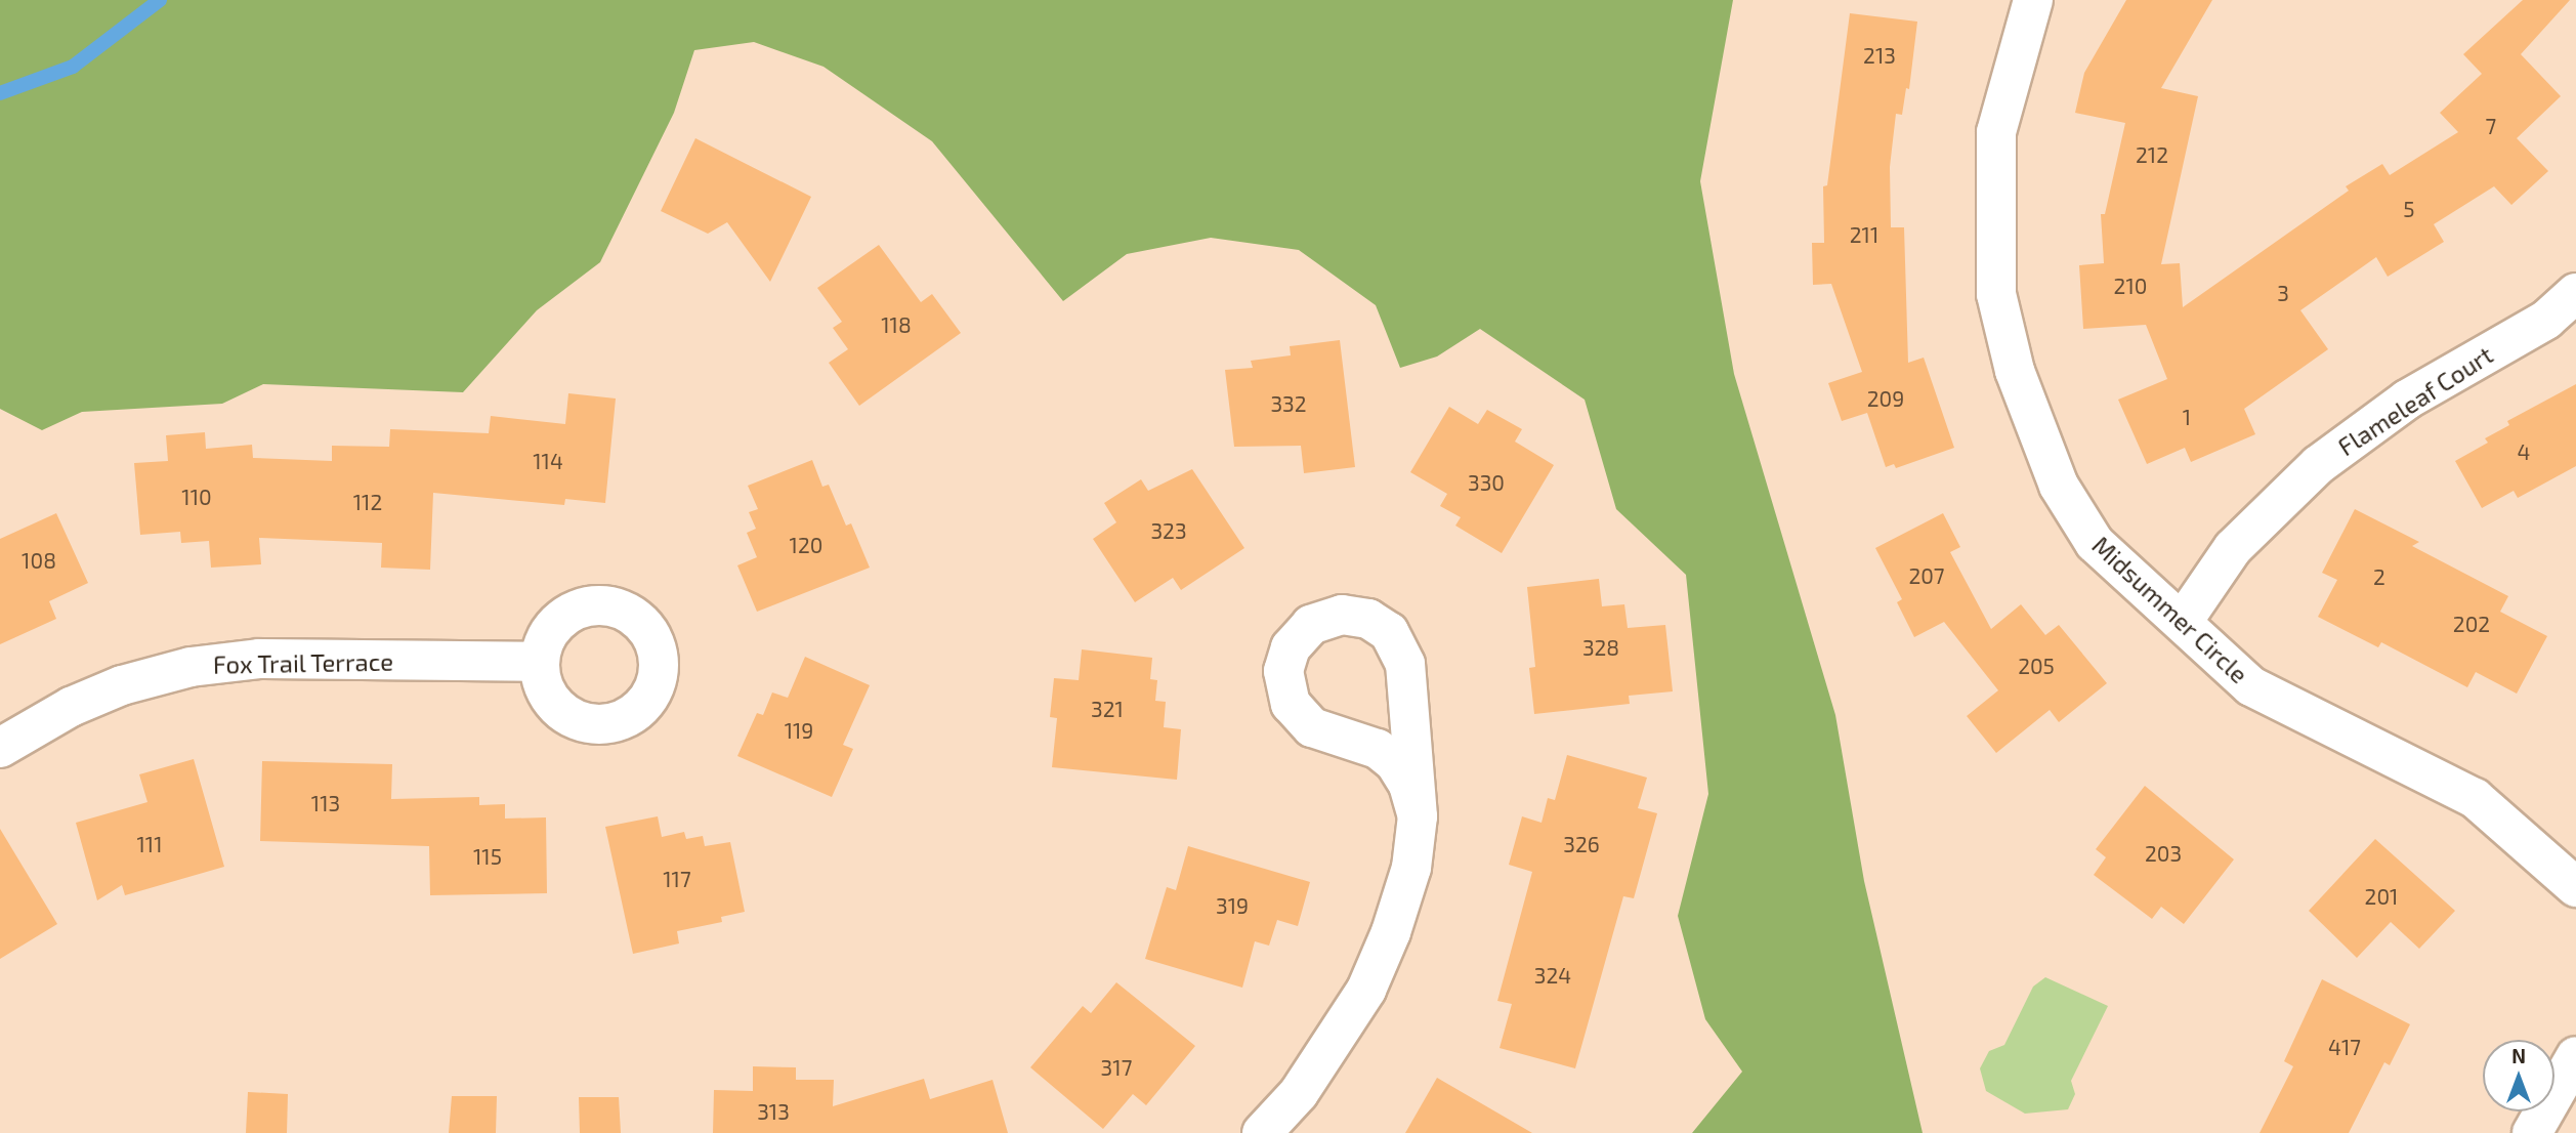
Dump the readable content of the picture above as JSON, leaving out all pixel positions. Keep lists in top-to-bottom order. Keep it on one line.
{"streets":{"street":["Flameleaf Court","Midsummer Circle","Fox Trail Terrace"]},"crossings":[["Flameleaf Court","Midsummer Circle"]],"house_numbers":["213","7","212","5","211","210","3","118","209","332","1","4","114","330","110","112","323","120","108","207","2","202","328","205","321","119","113","111","326","203","115","117","201","319","324","417","317","313"],"north":"top"}
